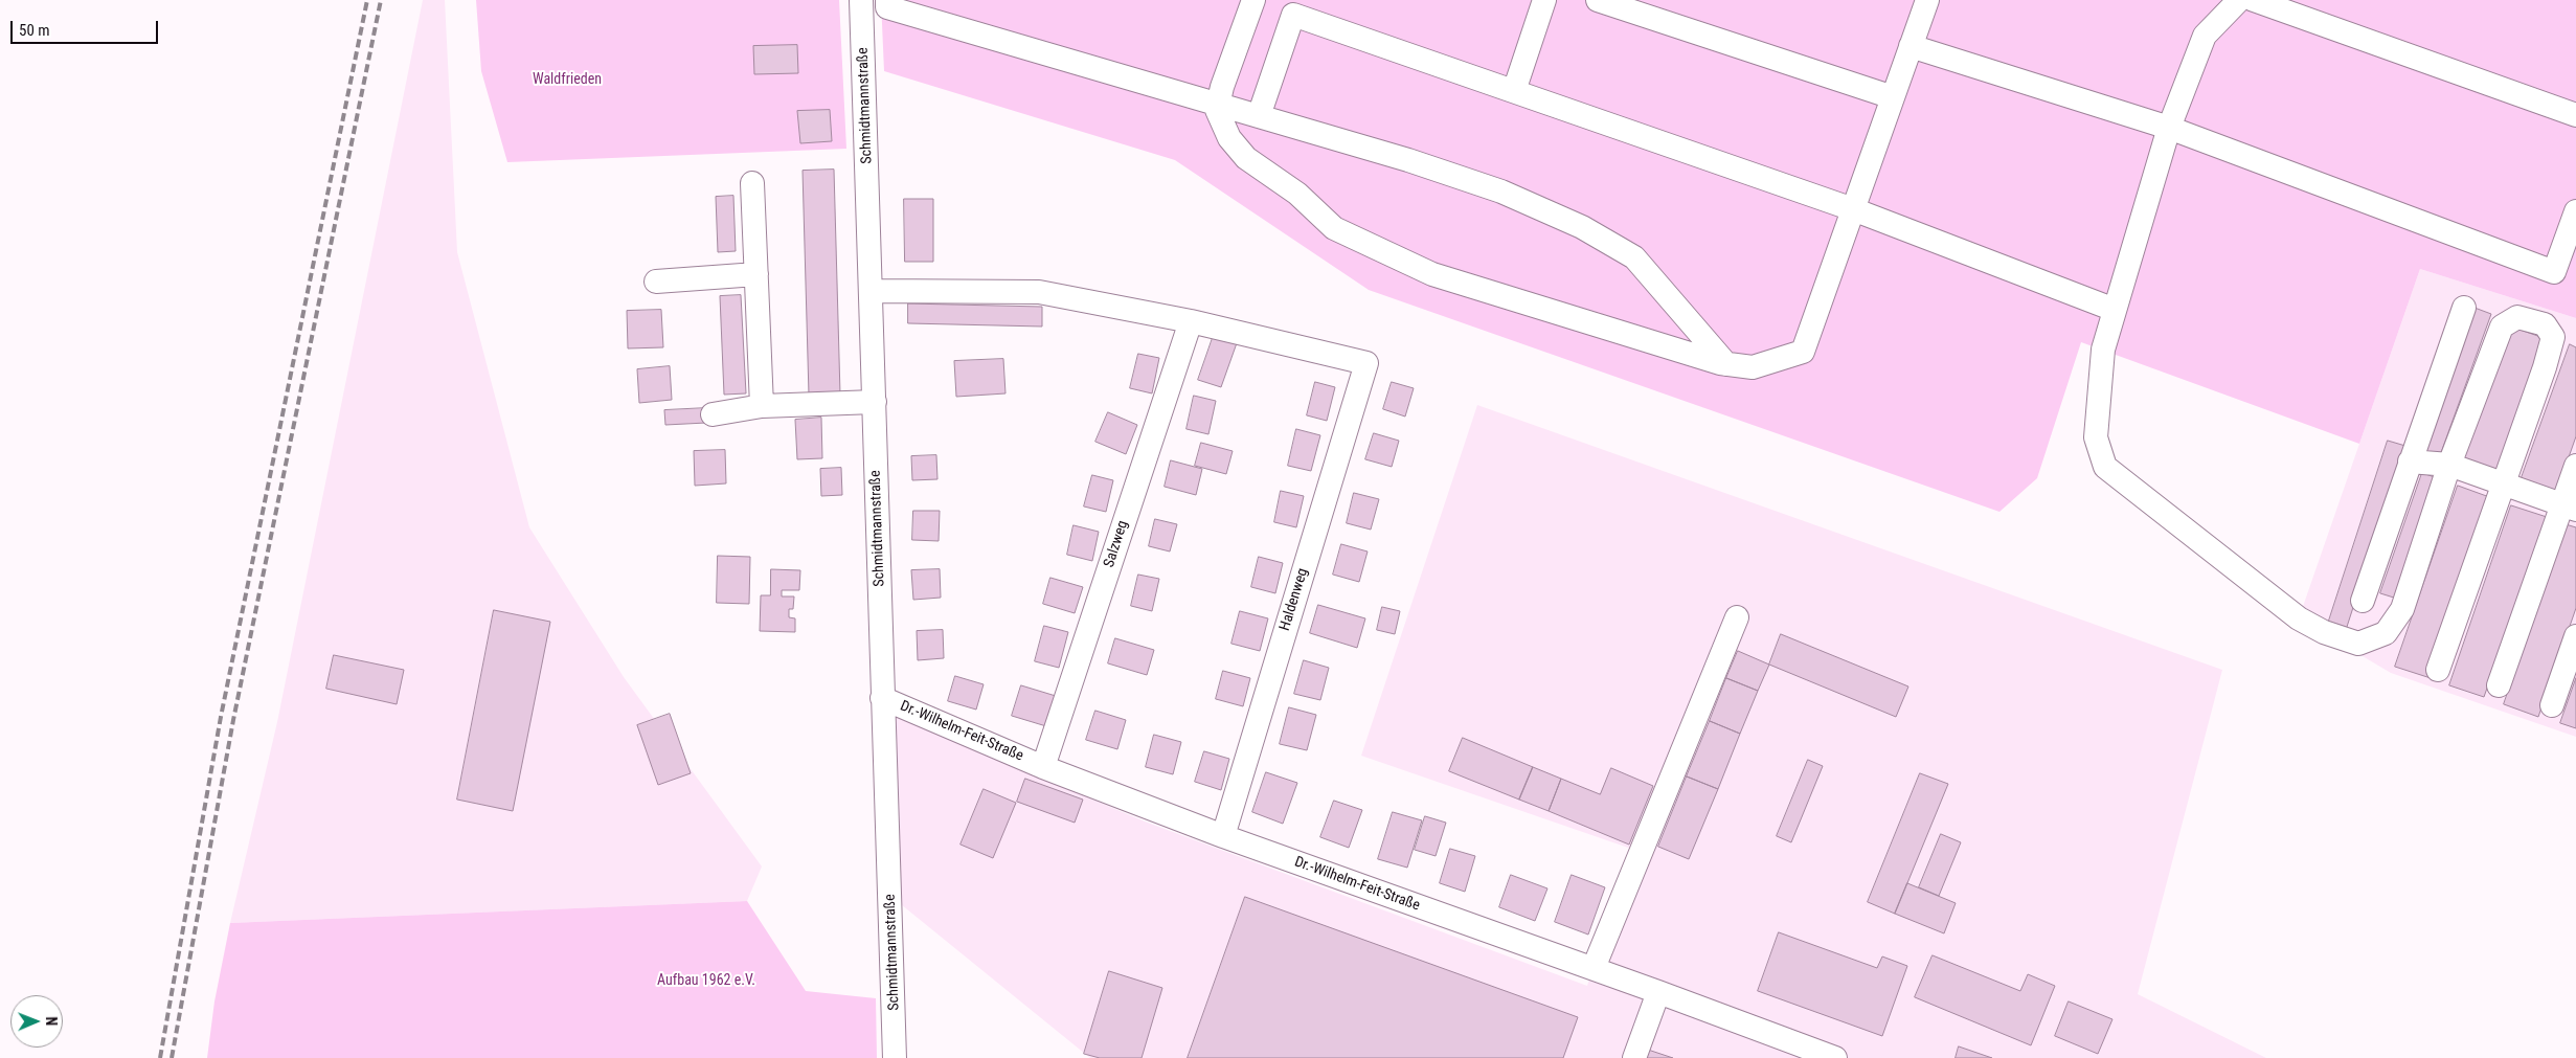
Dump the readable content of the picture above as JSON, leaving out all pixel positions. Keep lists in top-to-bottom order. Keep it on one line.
{"streets":{"street":["Schmidtmannstraße","Salzweg","Haldenweg","Dr.-Wilhelm-Feit-Straße"]},"crossings":[["Schmidtmannstraße","Dr.-Wilhelm-Feit-Straße"],["Salzweg","Haldenweg"],["Salzweg","Dr.-Wilhelm-Feit-Straße"],["Haldenweg","Dr.-Wilhelm-Feit-Straße"]],"parks":["Waldfrieden","Aufbau 1962 e.V."],"scale_bar":"50 m","north":"right"}
